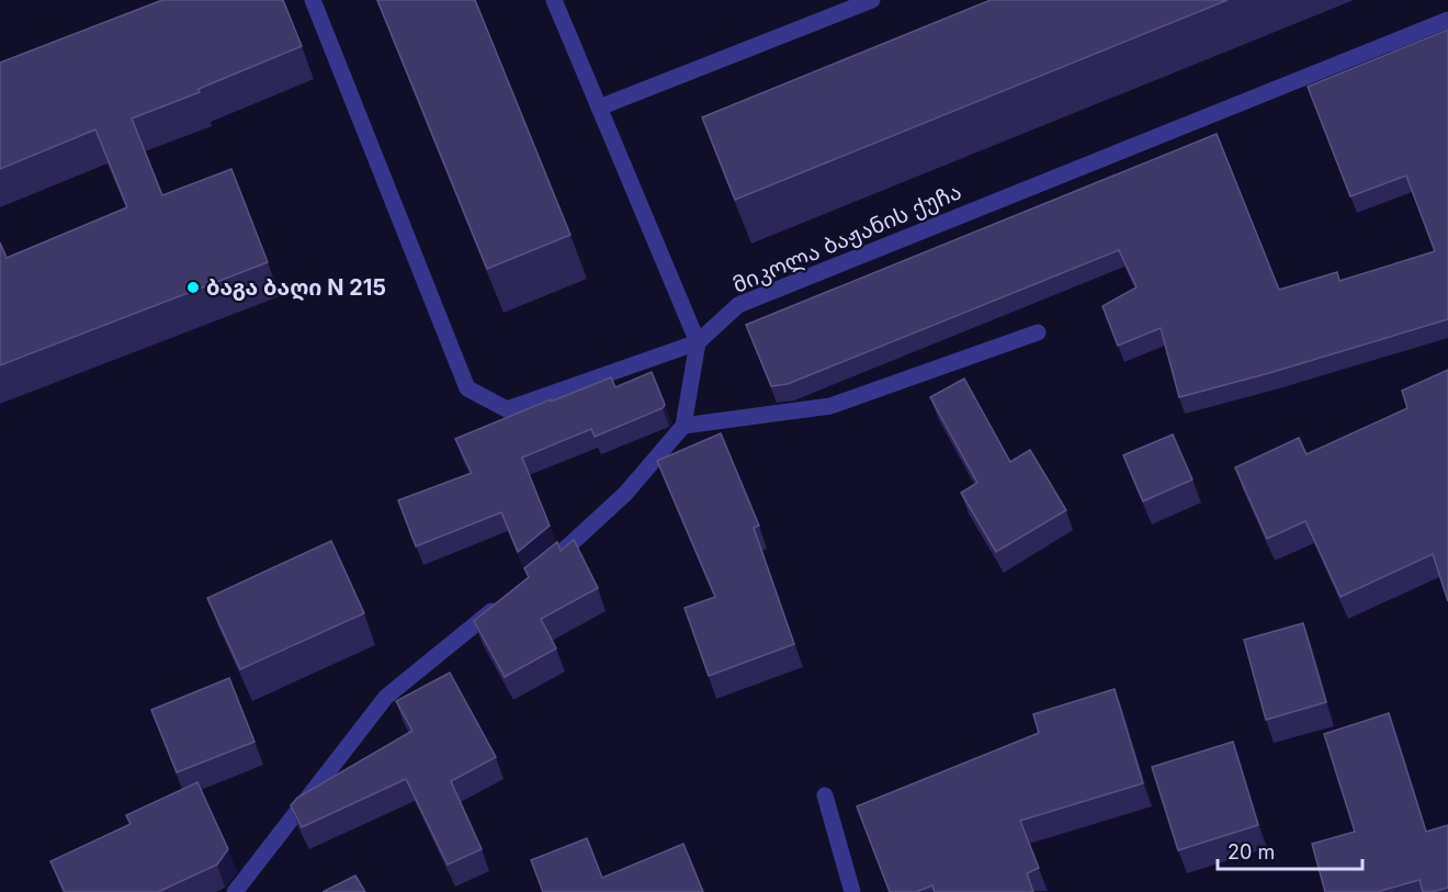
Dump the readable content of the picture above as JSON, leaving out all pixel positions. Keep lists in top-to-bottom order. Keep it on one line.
{"streets":{"street":["მიკოლა ბაჟანის ქუჩა"]},"places":["ბაგა ბაღი N 215"],"scale_bar":"20 m"}
